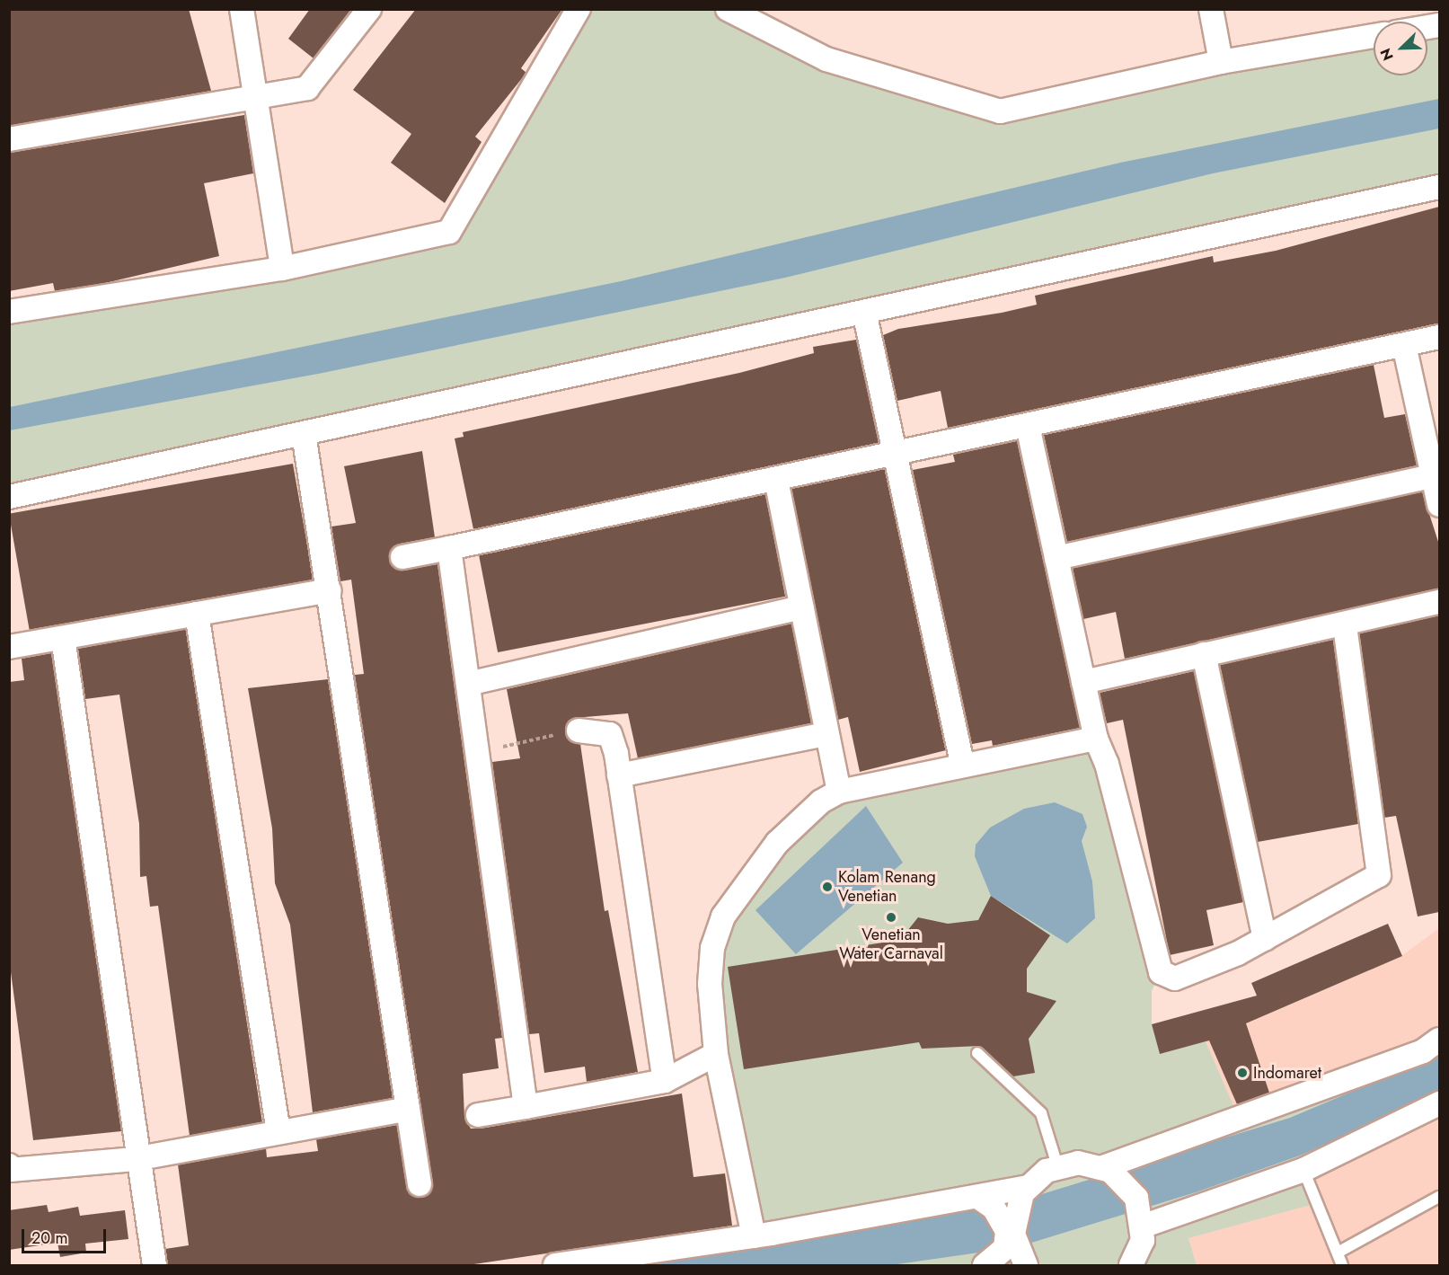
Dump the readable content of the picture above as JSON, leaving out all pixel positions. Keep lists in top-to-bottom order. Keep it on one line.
{"places":["Kolam Renang Venetian","Venetian Water Carnaval","Indomaret"],"scale_bar":"20 m","north":"bottom left"}
